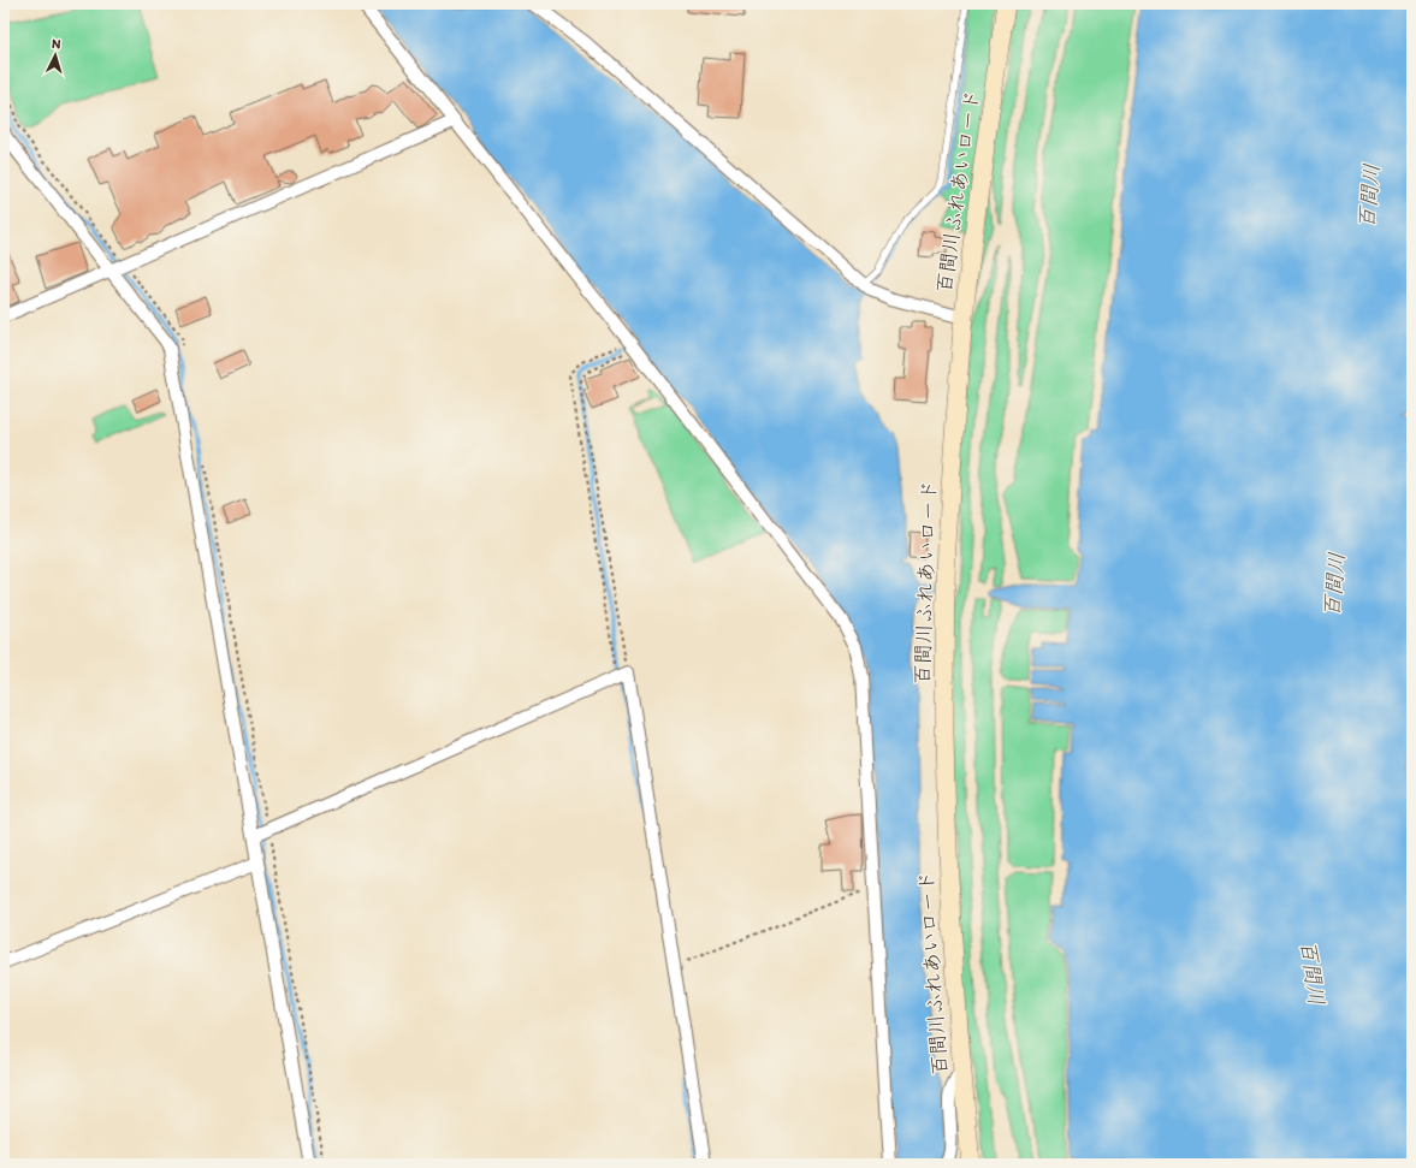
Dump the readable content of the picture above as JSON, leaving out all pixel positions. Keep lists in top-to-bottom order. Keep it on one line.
{"streets":{"street":["百間川ふれあいロード"]},"water":["百間川"],"north":"top"}
